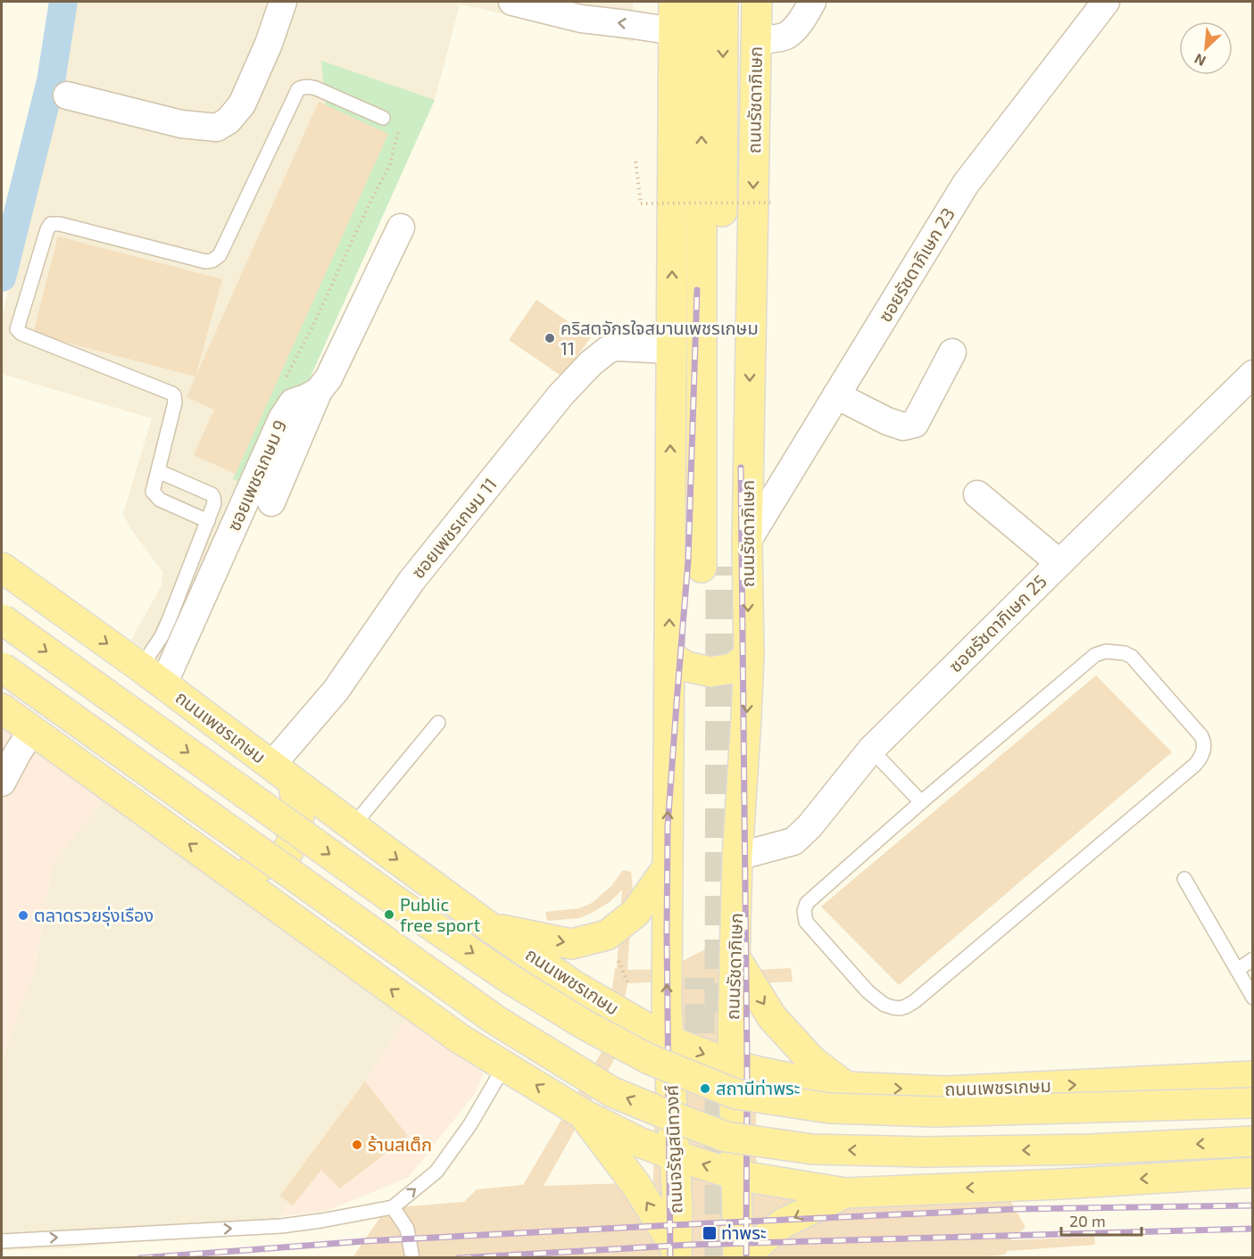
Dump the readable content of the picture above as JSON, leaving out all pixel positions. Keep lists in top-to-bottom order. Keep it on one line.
{"streets":{"main road":["ถนนรัชดาภิเษก","ถนนเพชรเกษม","ถนนจรัญสนิทวงศ์"],"street":["ซอยรัชดาภิเษก 23","ซอยเพชรเกษม 9","ซอยเพชรเกษม 11","ซอยรัชดาภิเษก 25"]},"crossings":[["ถนนรัชดาภิเษก","ซอยรัชดาภิเษก 23"],["ถนนรัชดาภิเษก","ซอยรัชดาภิเษก 25"],["ถนนรัชดาภิเษก","ถนนเพชรเกษม"],["ซอยเพชรเกษม 9","ถนนเพชรเกษม"],["ซอยเพชรเกษม 11","ถนนเพชรเกษม"],["ถนนเพชรเกษม","ถนนจรัญสนิทวงศ์"]],"places":{"other":["คริสตจักรใจสมานเพชรเกษม 11","Public free sport","ตลาดรวยรุ่งเรือง","สถานีท่าพระ","ร้านสเต็ก"],"transit":["ท่าพระ"]},"scale_bar":"20 m","north":"bottom left"}
